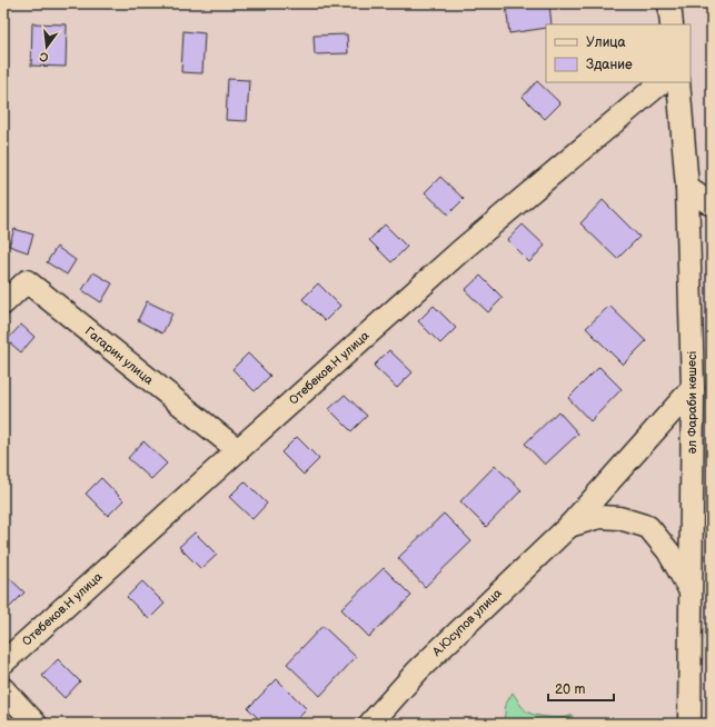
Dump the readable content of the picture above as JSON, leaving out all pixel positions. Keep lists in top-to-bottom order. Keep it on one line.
{"streets":{"street":["Гагарин улица","Отебеков.Н улица","әл Фараби көшесі","А.Юсупов улица"]},"crossings":[["Гагарин улица","Отебеков.Н улица"],["әл Фараби көшесі","А.Юсупов улица"]],"legend":["Улица","Здание"],"scale_bar":"20 m","north":"bottom"}
